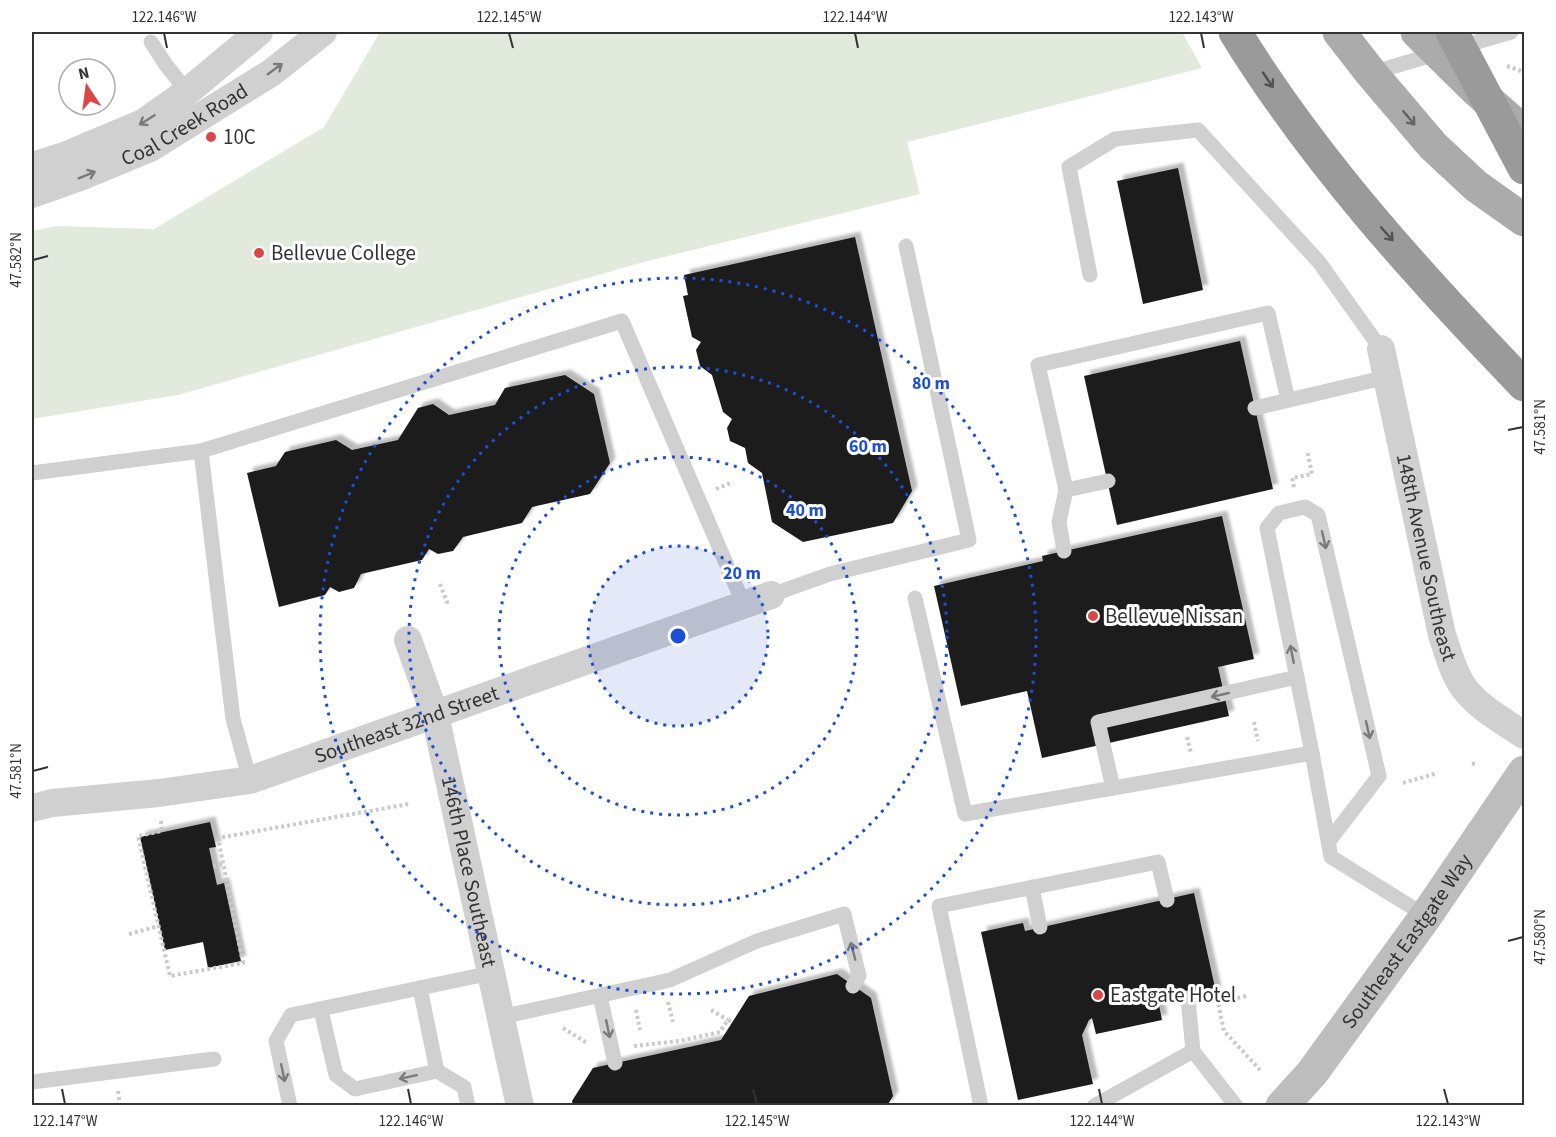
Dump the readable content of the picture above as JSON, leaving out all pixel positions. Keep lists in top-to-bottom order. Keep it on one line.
{"streets":{"main road":["Southeast Eastgate Way"],"street":["Coal Creek Road","148th Avenue Southeast","Southeast 32nd Street","146th Place Southeast"]},"crossings":[["Southeast 32nd Street","146th Place Southeast"]],"places":["10C","Bellevue College","Bellevue Nissan","Eastgate Hotel"],"north":"top","coordinates":["122.146°W","122.145°W","122.144°W","122.143°W","47.582°N","47.581°N","47.580°N","122.147°W"],"rings":["80 m","60 m","40 m","20 m"]}
